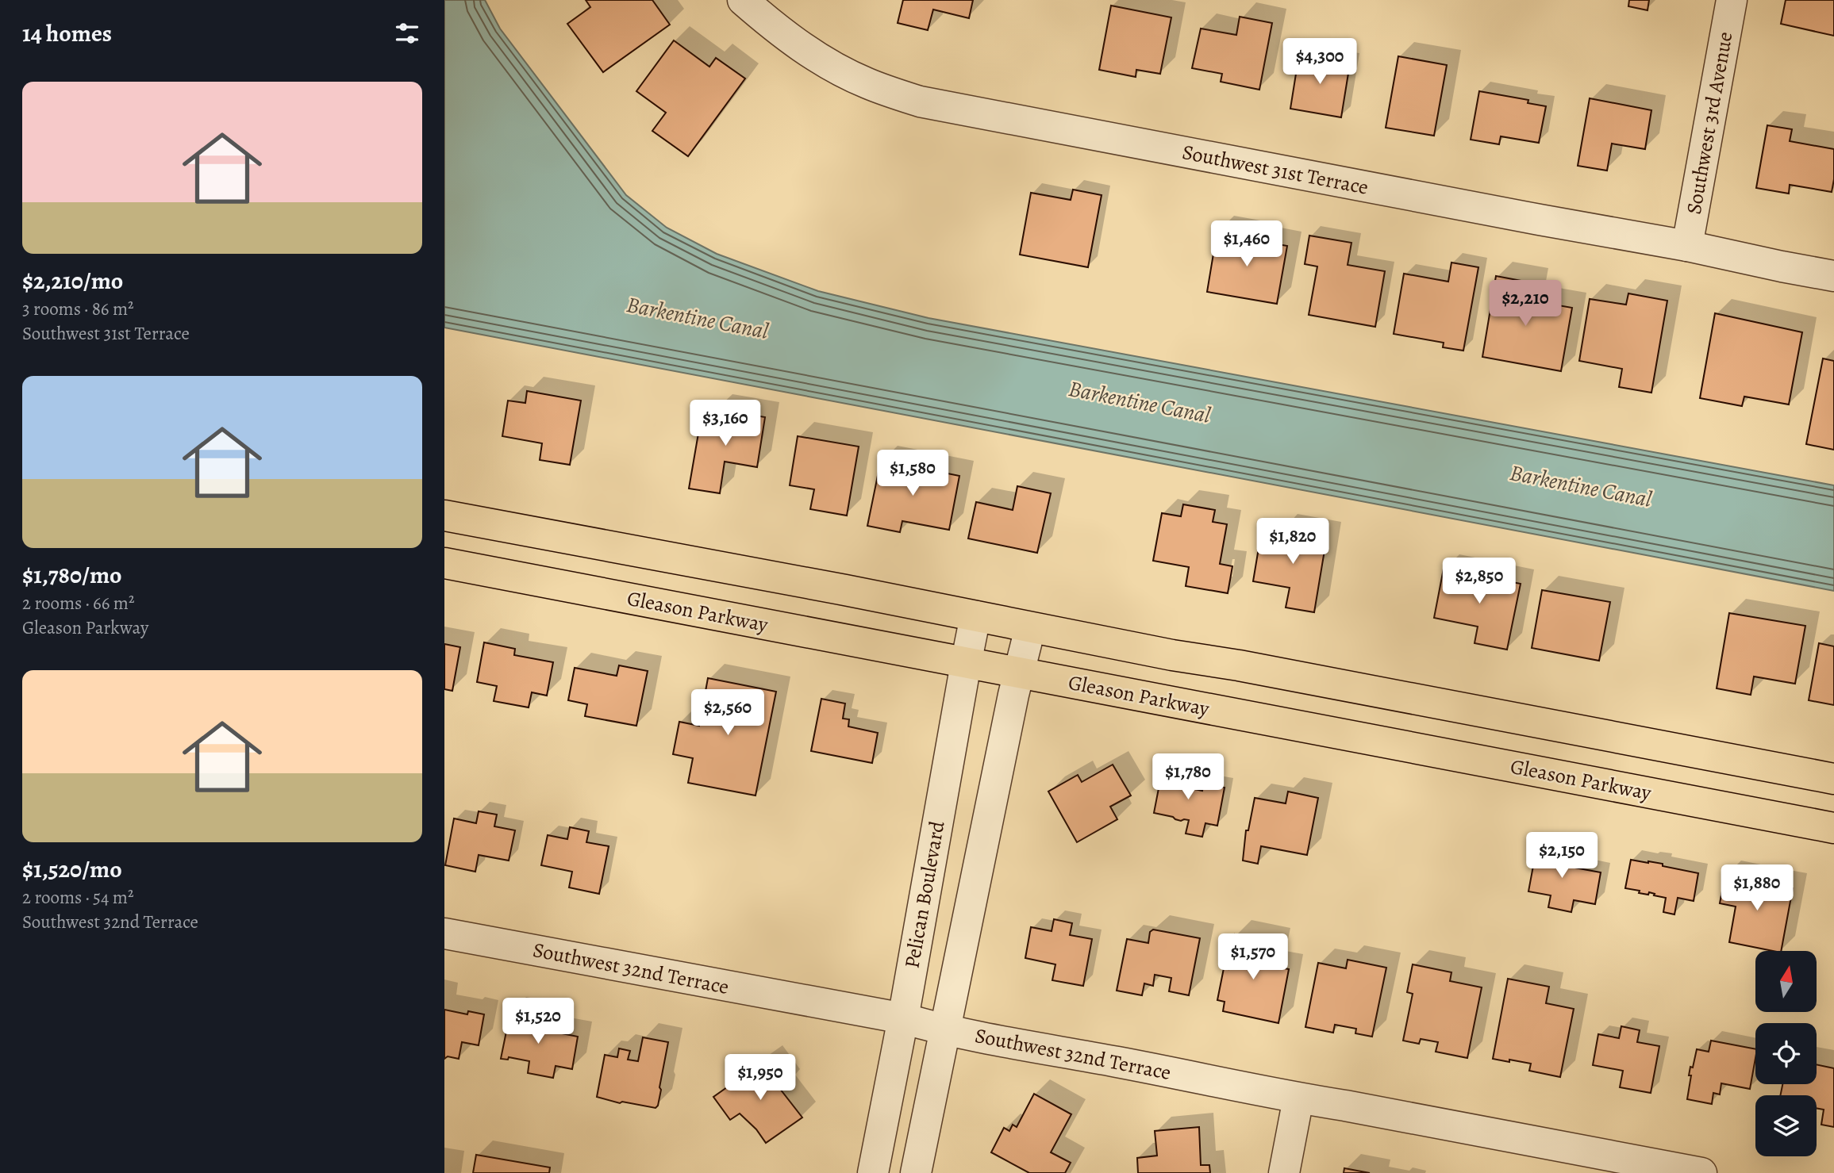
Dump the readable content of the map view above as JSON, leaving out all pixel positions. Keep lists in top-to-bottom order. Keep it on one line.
{"streets":{"main road":["Gleason Parkway"],"street":["Southwest 3rd Avenue","Southwest 31st Terrace","Pelican Boulevard","Southwest 32nd Terrace"]},"crossings":[["Southwest 3rd Avenue","Southwest 31st Terrace"],["Gleason Parkway","Pelican Boulevard"],["Pelican Boulevard","Southwest 32nd Terrace"]],"water":["Barkentine Canal"],"north":"top","page":{"heading":"14 homes","price":["$4,300","$1,460","$2,210","$3,160","$1,580","$1,820","$2,850","$2,560","$1,780","$2,150","$1,880","$1,570","$1,520","$1,950"],"list":[{"name":"$2,210/mo","note":"3 rooms · 86 m² · Southwest 31st Terrace"},{"name":"$1,780/mo","note":"2 rooms · 66 m² · Gleason Parkway"},{"name":"$1,520/mo","note":"2 rooms · 54 m² · Southwest 32nd Terrace"}]}}
